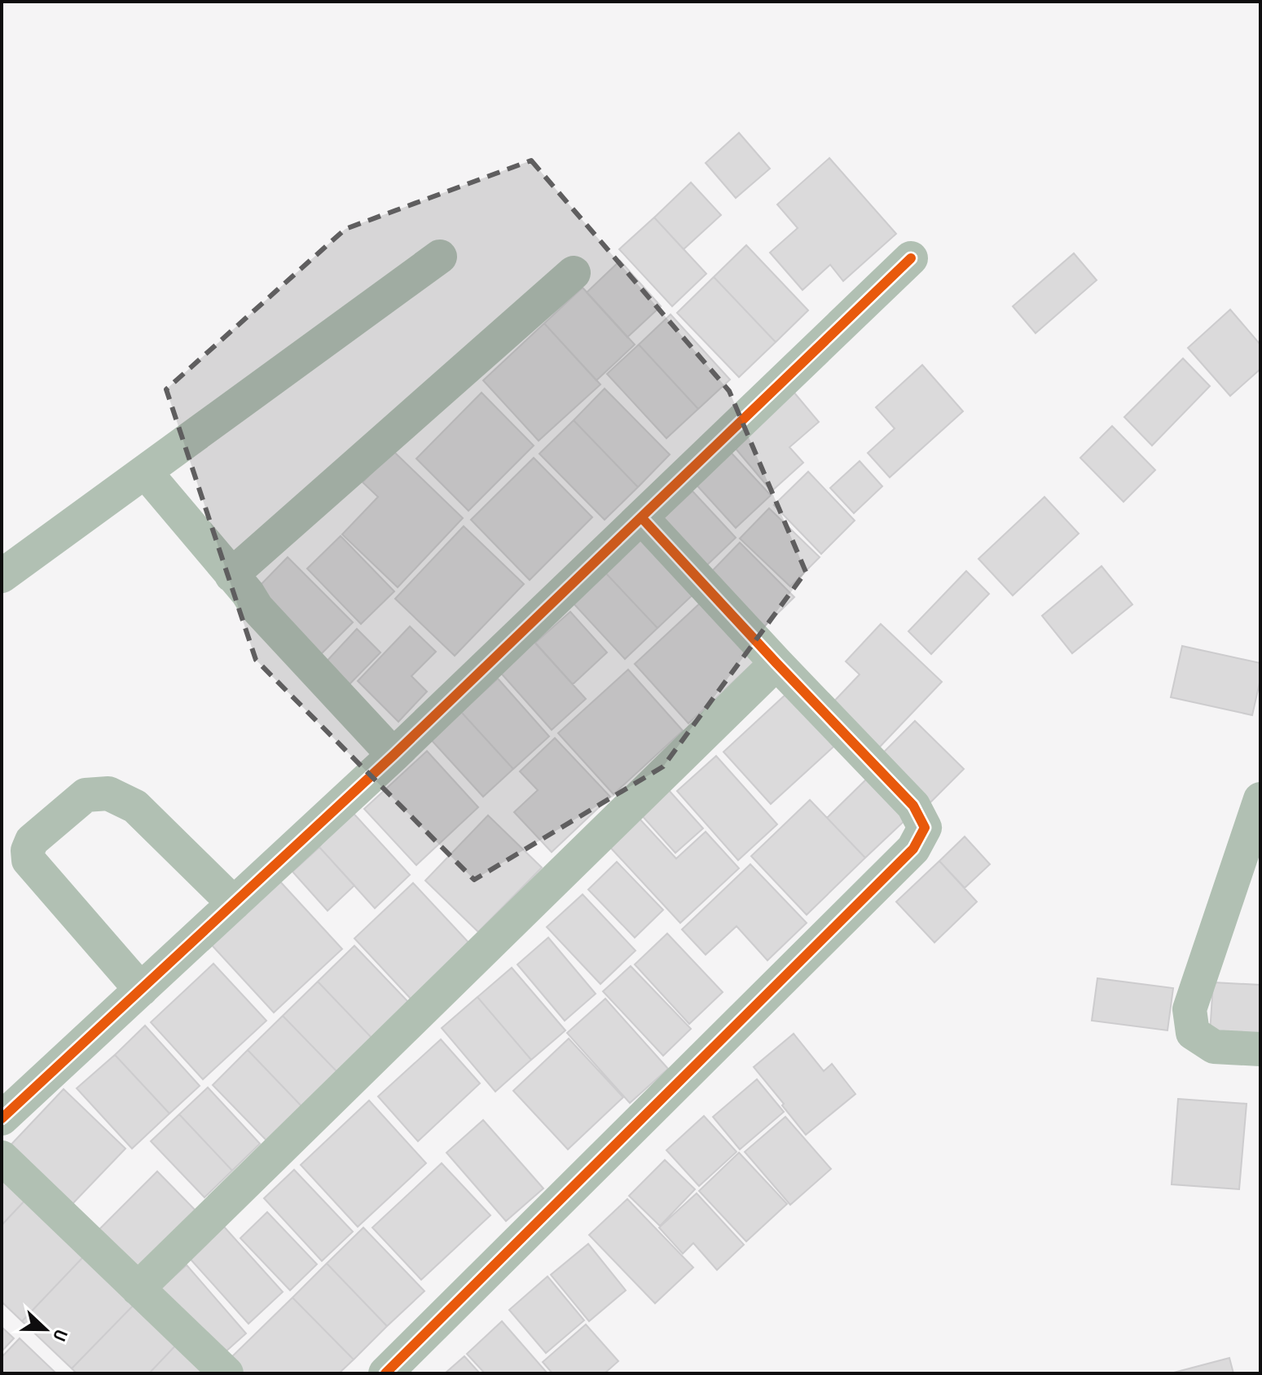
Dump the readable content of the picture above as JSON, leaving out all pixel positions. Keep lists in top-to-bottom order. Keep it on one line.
{"north":"right"}
